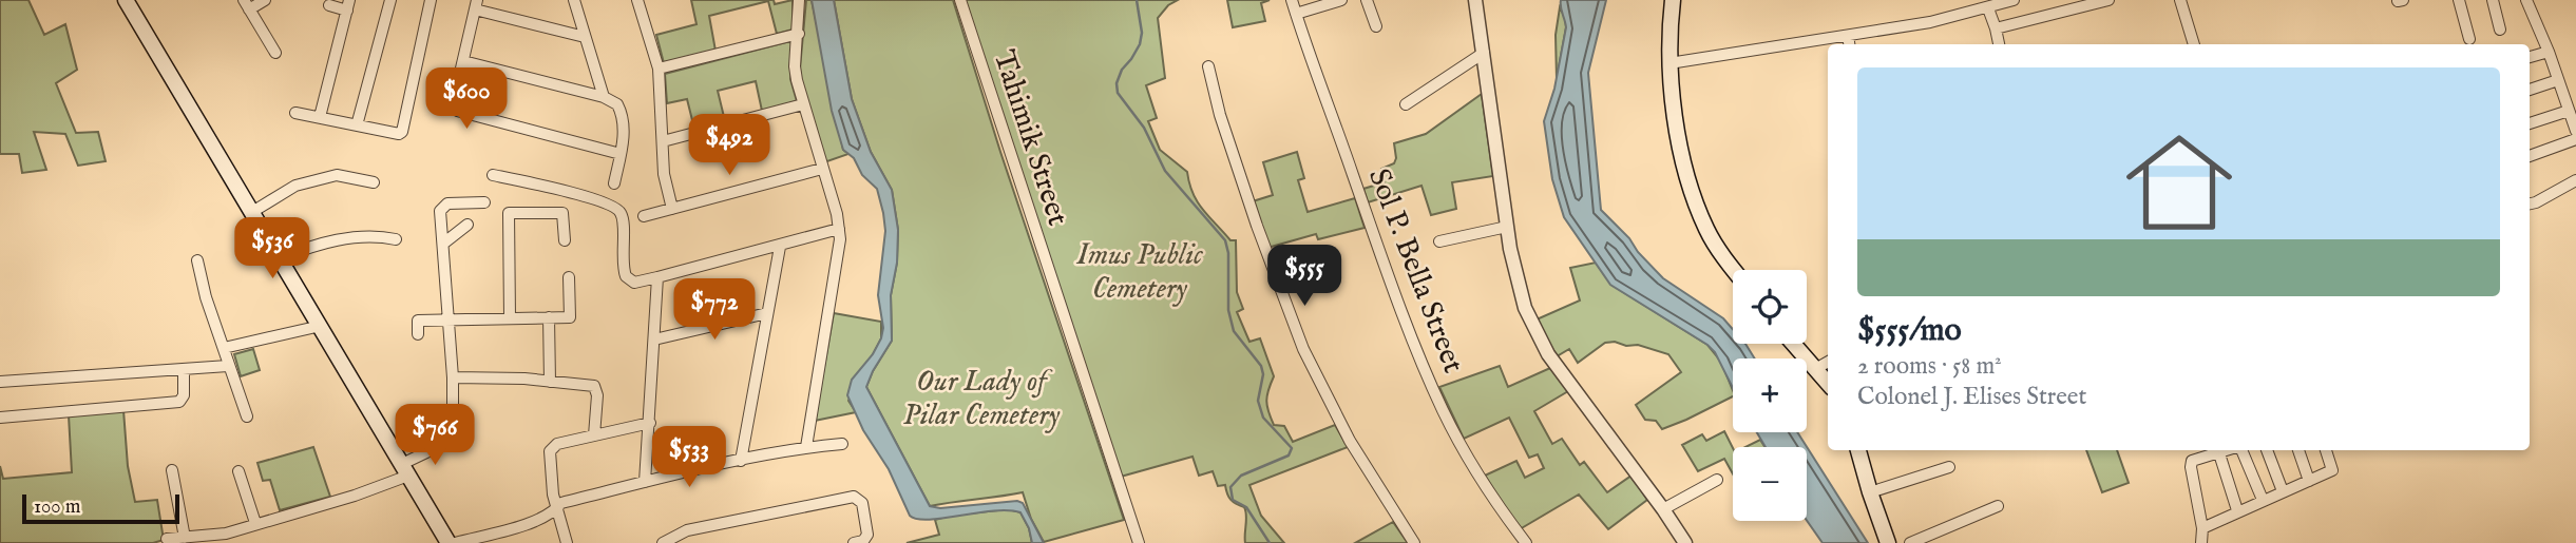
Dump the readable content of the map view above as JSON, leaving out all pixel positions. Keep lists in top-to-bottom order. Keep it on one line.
{"streets":{"street":["Tahimik Street","Sol P. Bella Street"]},"parks":["Imus Public Cemetery","Our Lady of Pilar Cemetery"],"scale_bar":"100 m","page":{"list":[{"name":"$555/mo","note":"2 rooms · 58 m² · Colonel J. Elises Street"}],"price":["$600","$492","$536","$555","$772","$766","$533"],"map_buttons":["+","−"],"scale":"100 m"}}
